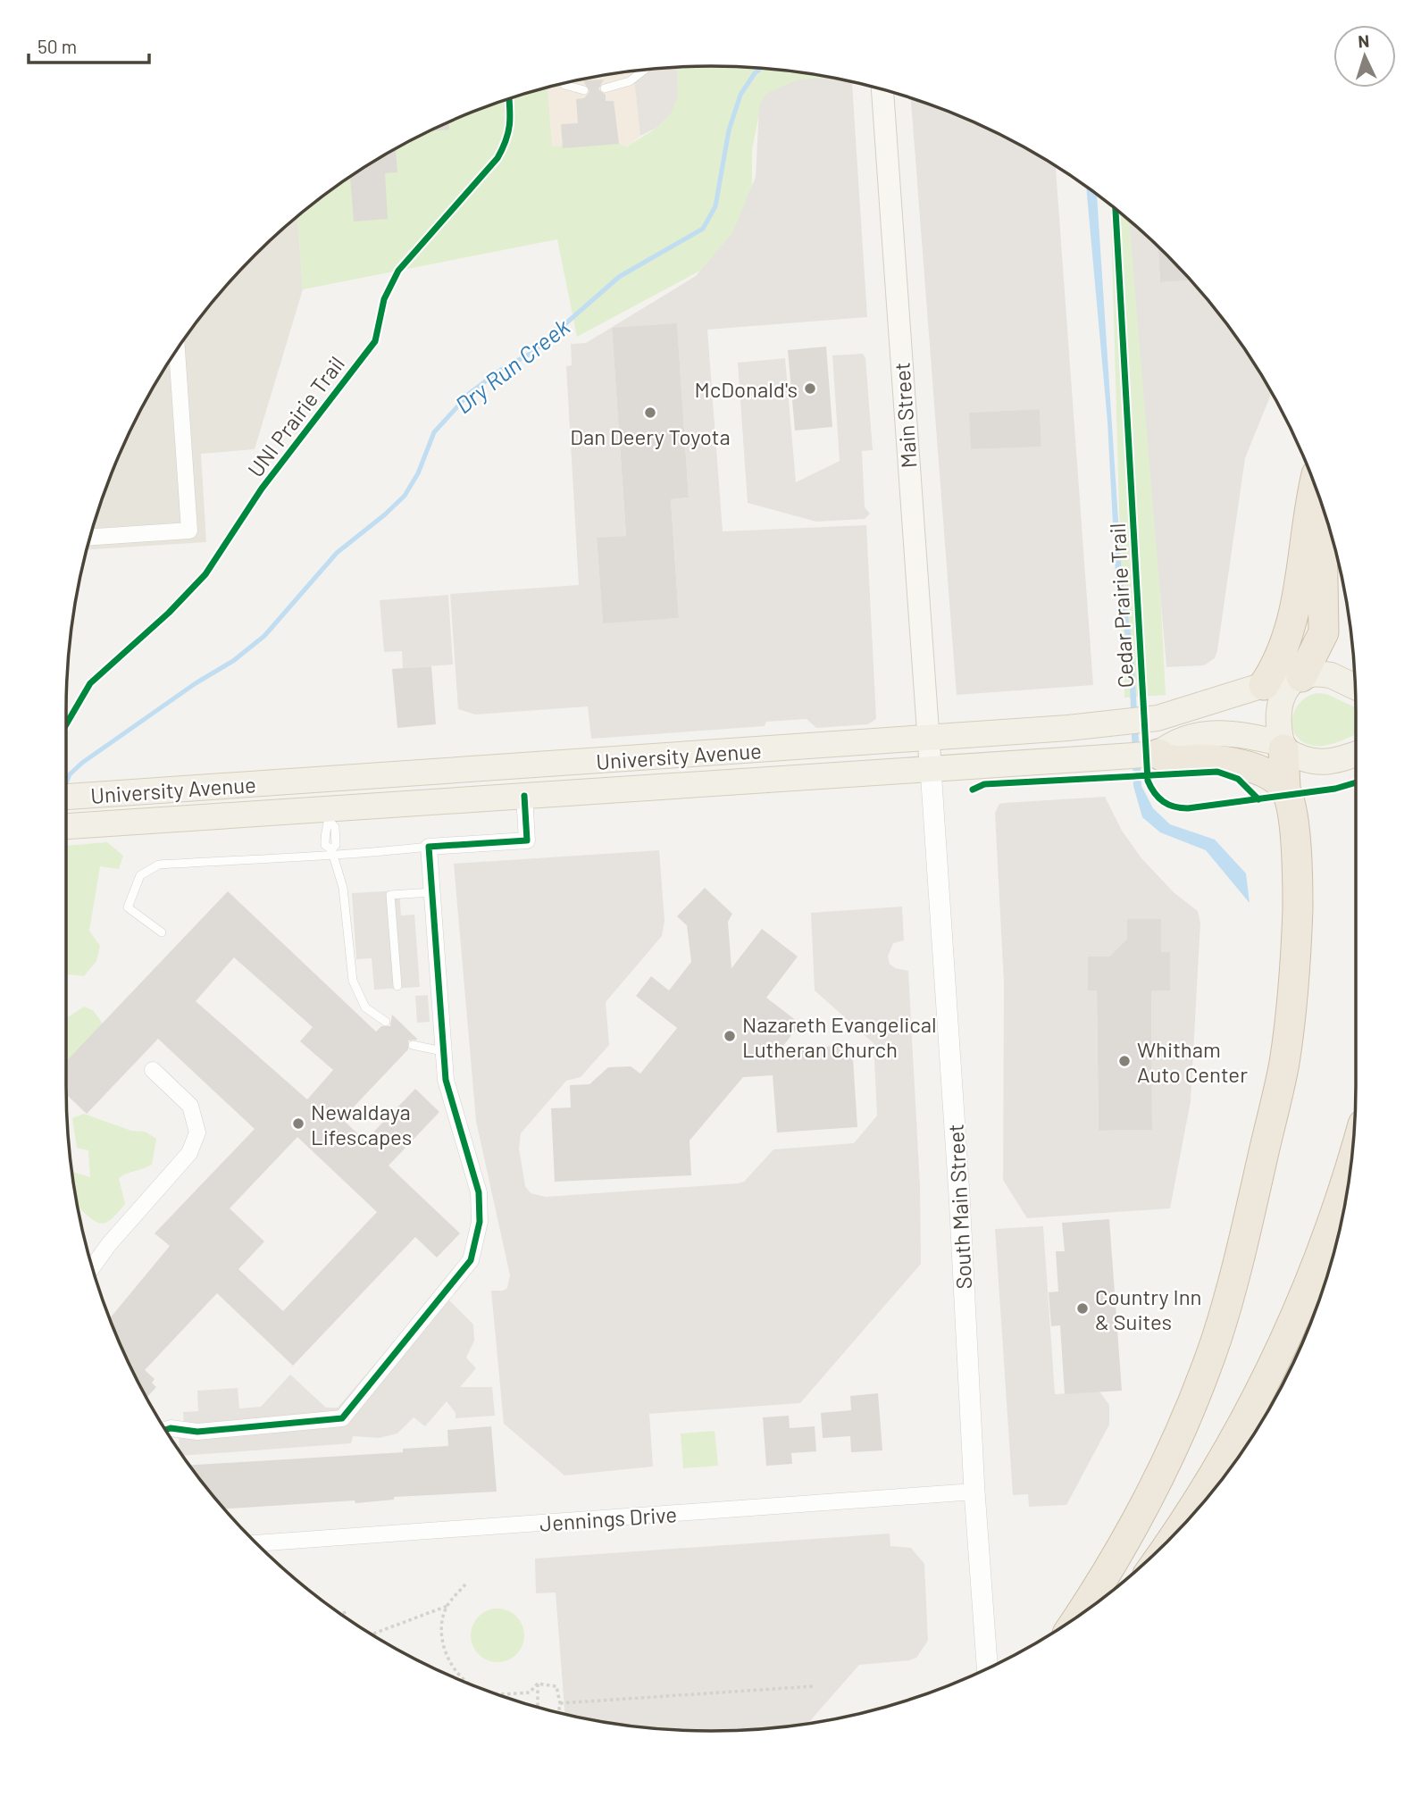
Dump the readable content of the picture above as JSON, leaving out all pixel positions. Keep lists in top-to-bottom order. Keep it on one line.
{"streets":{"main road":["Main Street","University Avenue","South Main Street"],"street":["Jennings Drive"],"cycle path":["UNI Prairie Trail","Cedar Prairie Trail"]},"crossings":[["Main Street","University Avenue"],["Main Street","South Main Street"],["University Avenue","South Main Street"],["South Main Street","Jennings Drive"]],"water":["Dry Run Creek"],"places":["McDonald's","Dan Deery Toyota","Nazareth Evangelical Lutheran Church","Whitham Auto Center","Newaldaya Lifescapes","Country Inn & Suites"],"scale_bar":"50 m","north":"top"}
